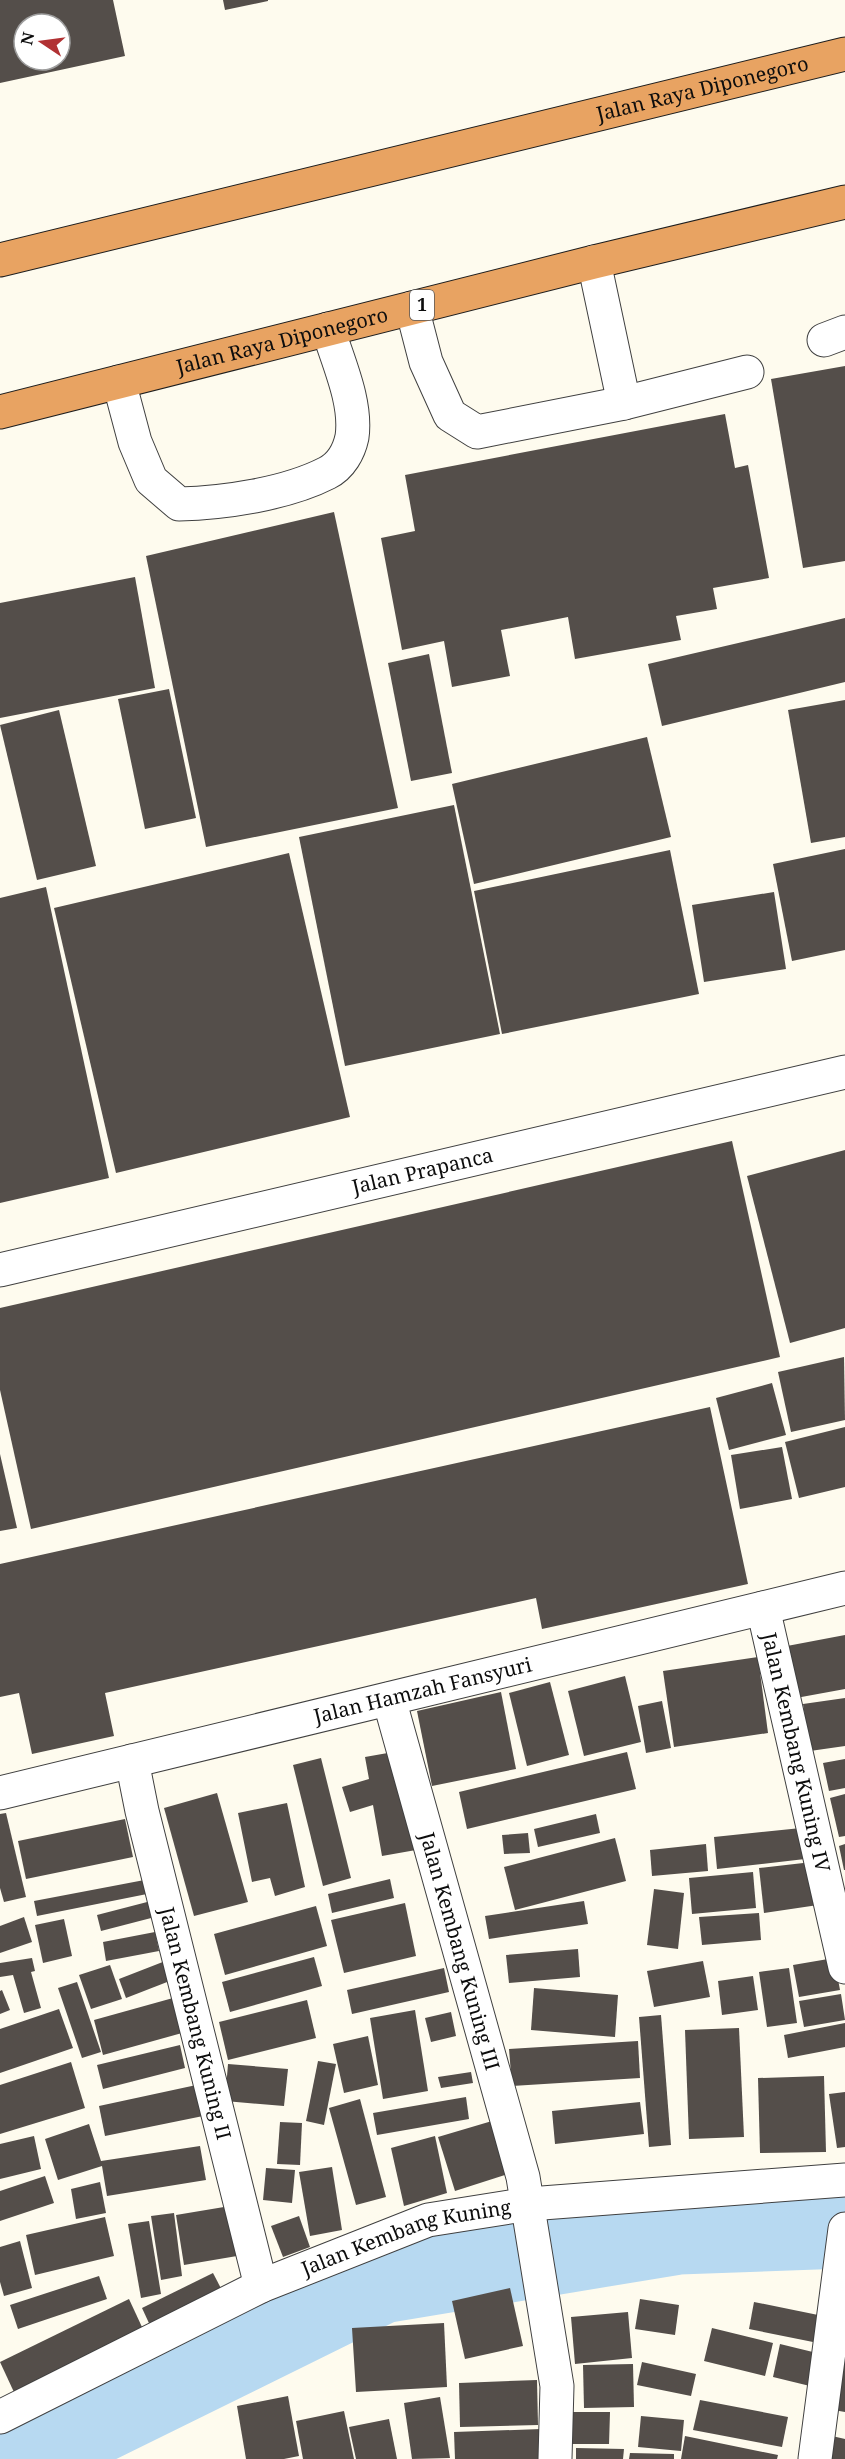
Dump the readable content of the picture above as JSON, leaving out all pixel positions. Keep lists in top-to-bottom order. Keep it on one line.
{"streets":{"highway":["Jalan Raya Diponegoro","1"],"street":["Jalan Prapanca","Jalan Hamzah Fansyuri","Jalan Kembang Kuning IV","Jalan Kembang Kuning III","Jalan Kembang Kuning II","Jalan Kembang Kuning"]},"crossings":[["Jalan Hamzah Fansyuri","Jalan Kembang Kuning IV"],["Jalan Hamzah Fansyuri","Jalan Kembang Kuning III"],["Jalan Hamzah Fansyuri","Jalan Kembang Kuning II"],["Jalan Kembang Kuning III","Jalan Kembang Kuning"],["Jalan Kembang Kuning II","Jalan Kembang Kuning"]],"north":"left"}
